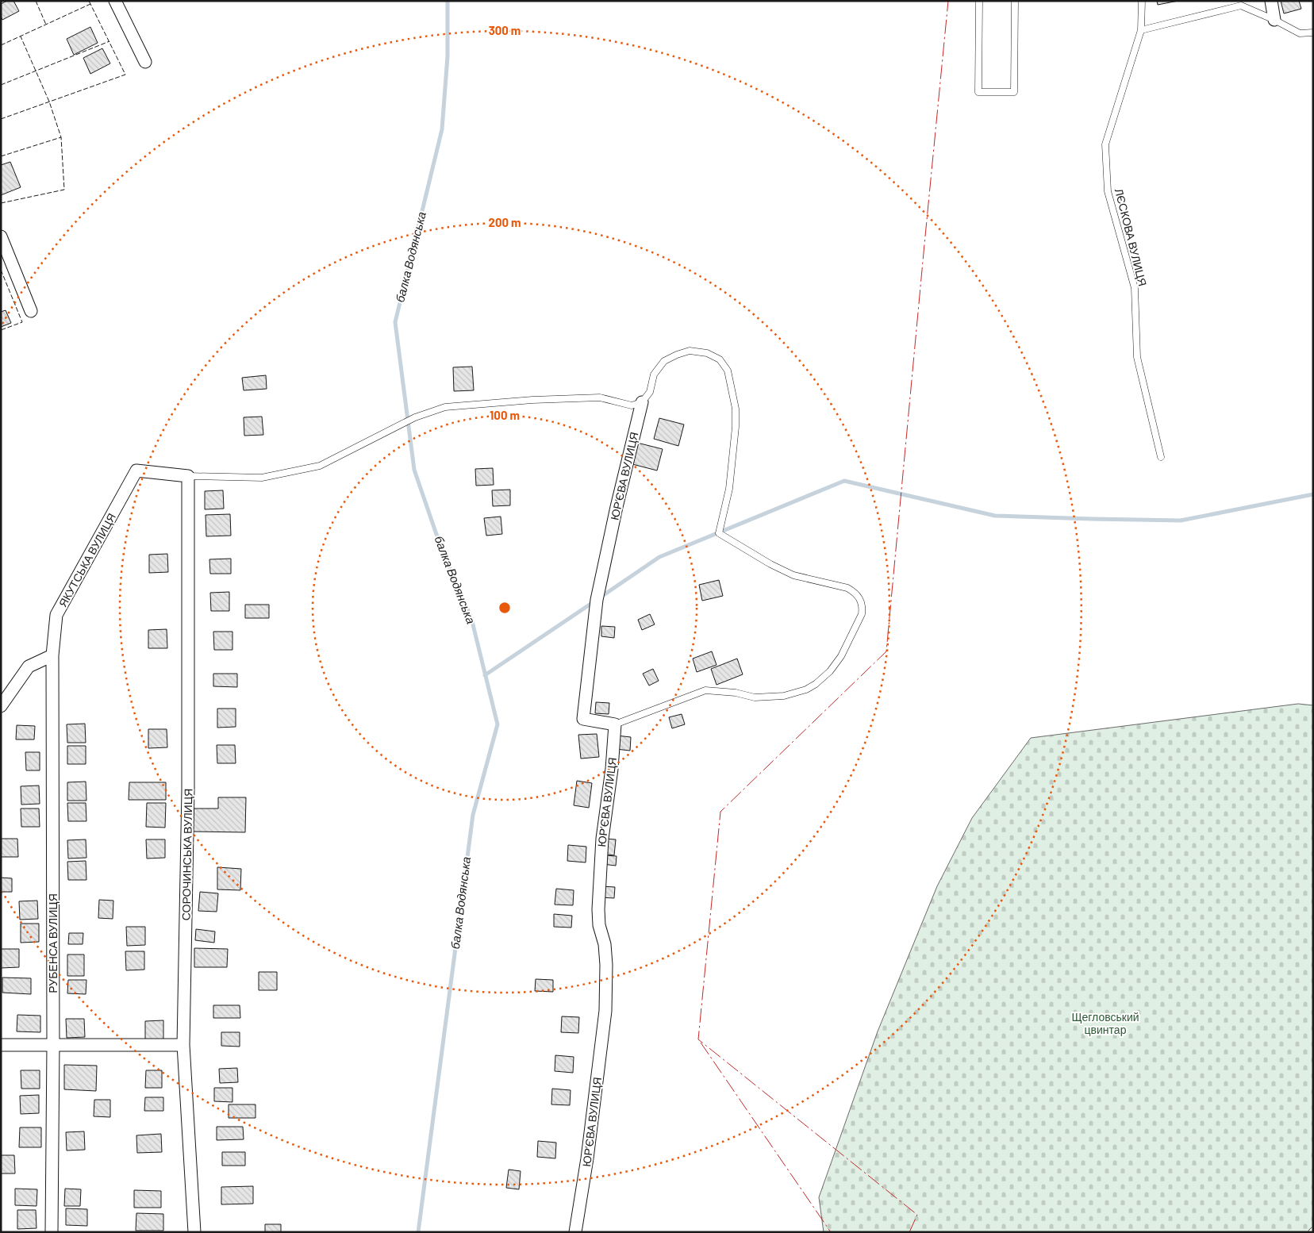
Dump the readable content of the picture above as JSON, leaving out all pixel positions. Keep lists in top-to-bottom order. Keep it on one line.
{"streets":{"street":["ЮР’ЄВА ВУЛИЦЯ","ЯКУТСЬКА ВУЛИЦЯ","СОРОЧИНСЬКА ВУЛИЦЯ","РУБЕНСА ВУЛИЦЯ"],"lane":["ЛЄСКОВА ВУЛИЦЯ"]},"crossings":[["ЯКУТСЬКА ВУЛИЦЯ","СОРОЧИНСЬКА ВУЛИЦЯ"],["ЯКУТСЬКА ВУЛИЦЯ","РУБЕНСА ВУЛИЦЯ"]],"water":["балка Водянська"],"parks":["Щегловський цвинтар"],"rings":["300 m","200 m","100 m"]}
